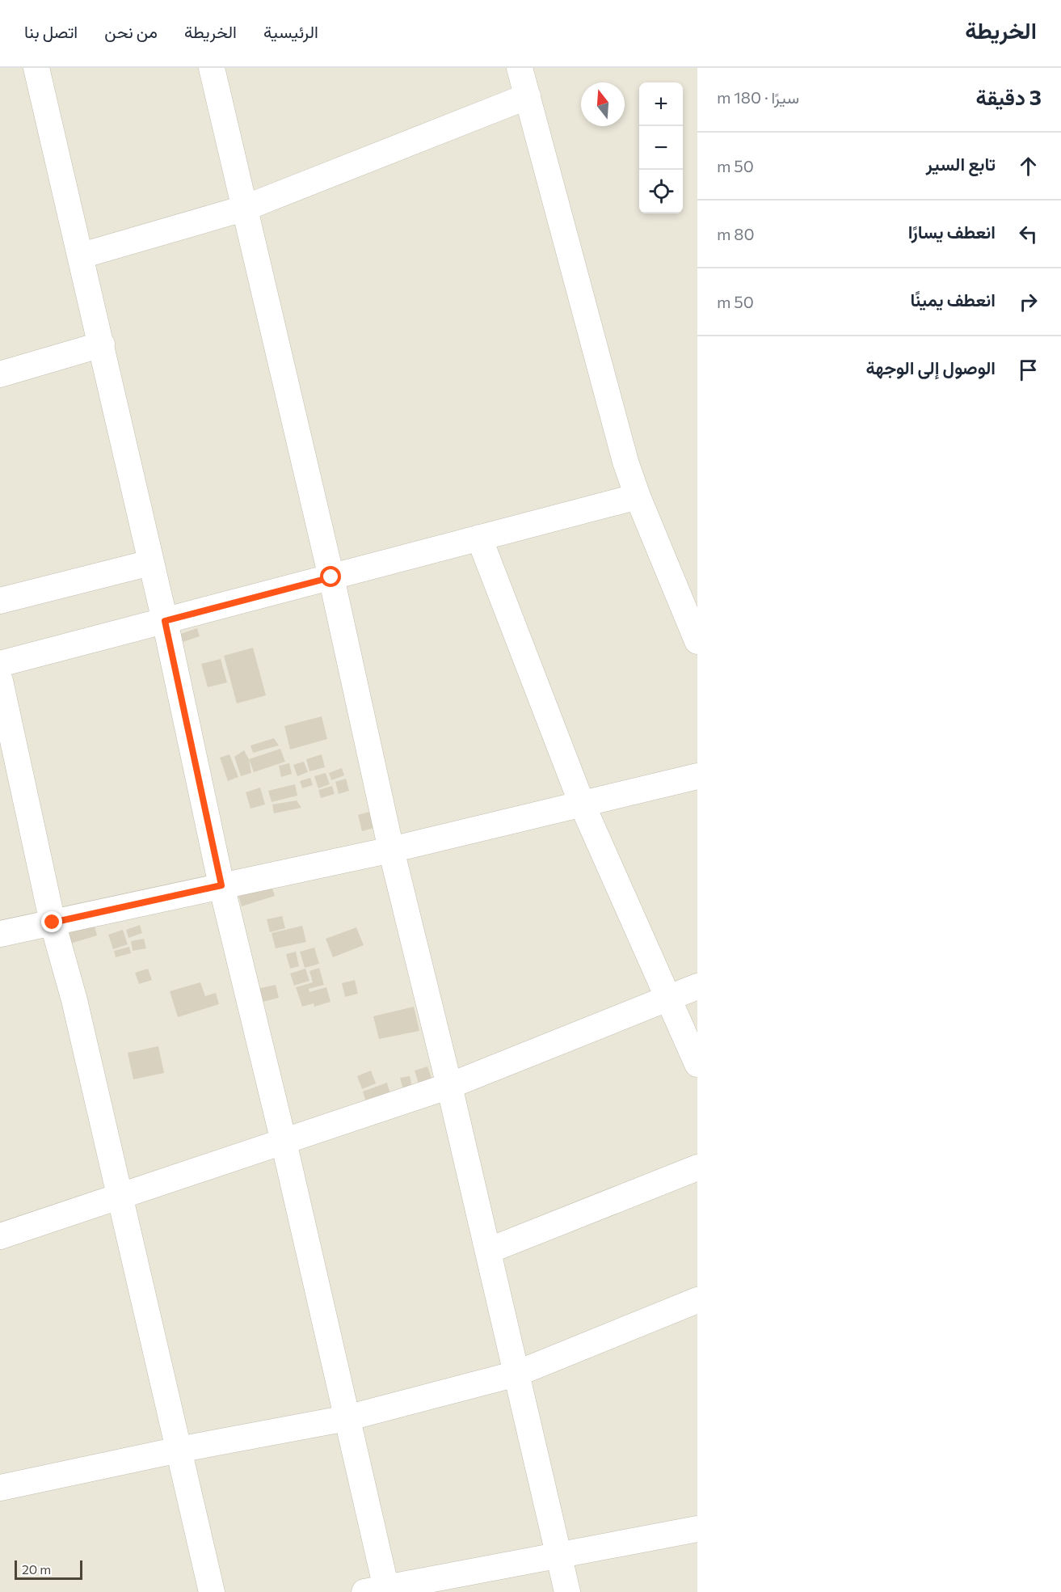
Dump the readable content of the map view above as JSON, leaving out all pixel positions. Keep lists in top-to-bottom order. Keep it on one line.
{"scale_bar":"20 m","north":"top","page":{"header":"الخريطة","nav":["الرئيسية","الخريطة","من نحن","اتصل بنا"],"heading":["3 دقيقة","سيرًا · 180 m"],"map_buttons":["+","−"],"list":[["تابع السير","50 m"],["انعطف يسارًا","80 m"],["انعطف يمينًا","50 m"],"الوصول إلى الوجهة"],"scale":"20 m"}}
